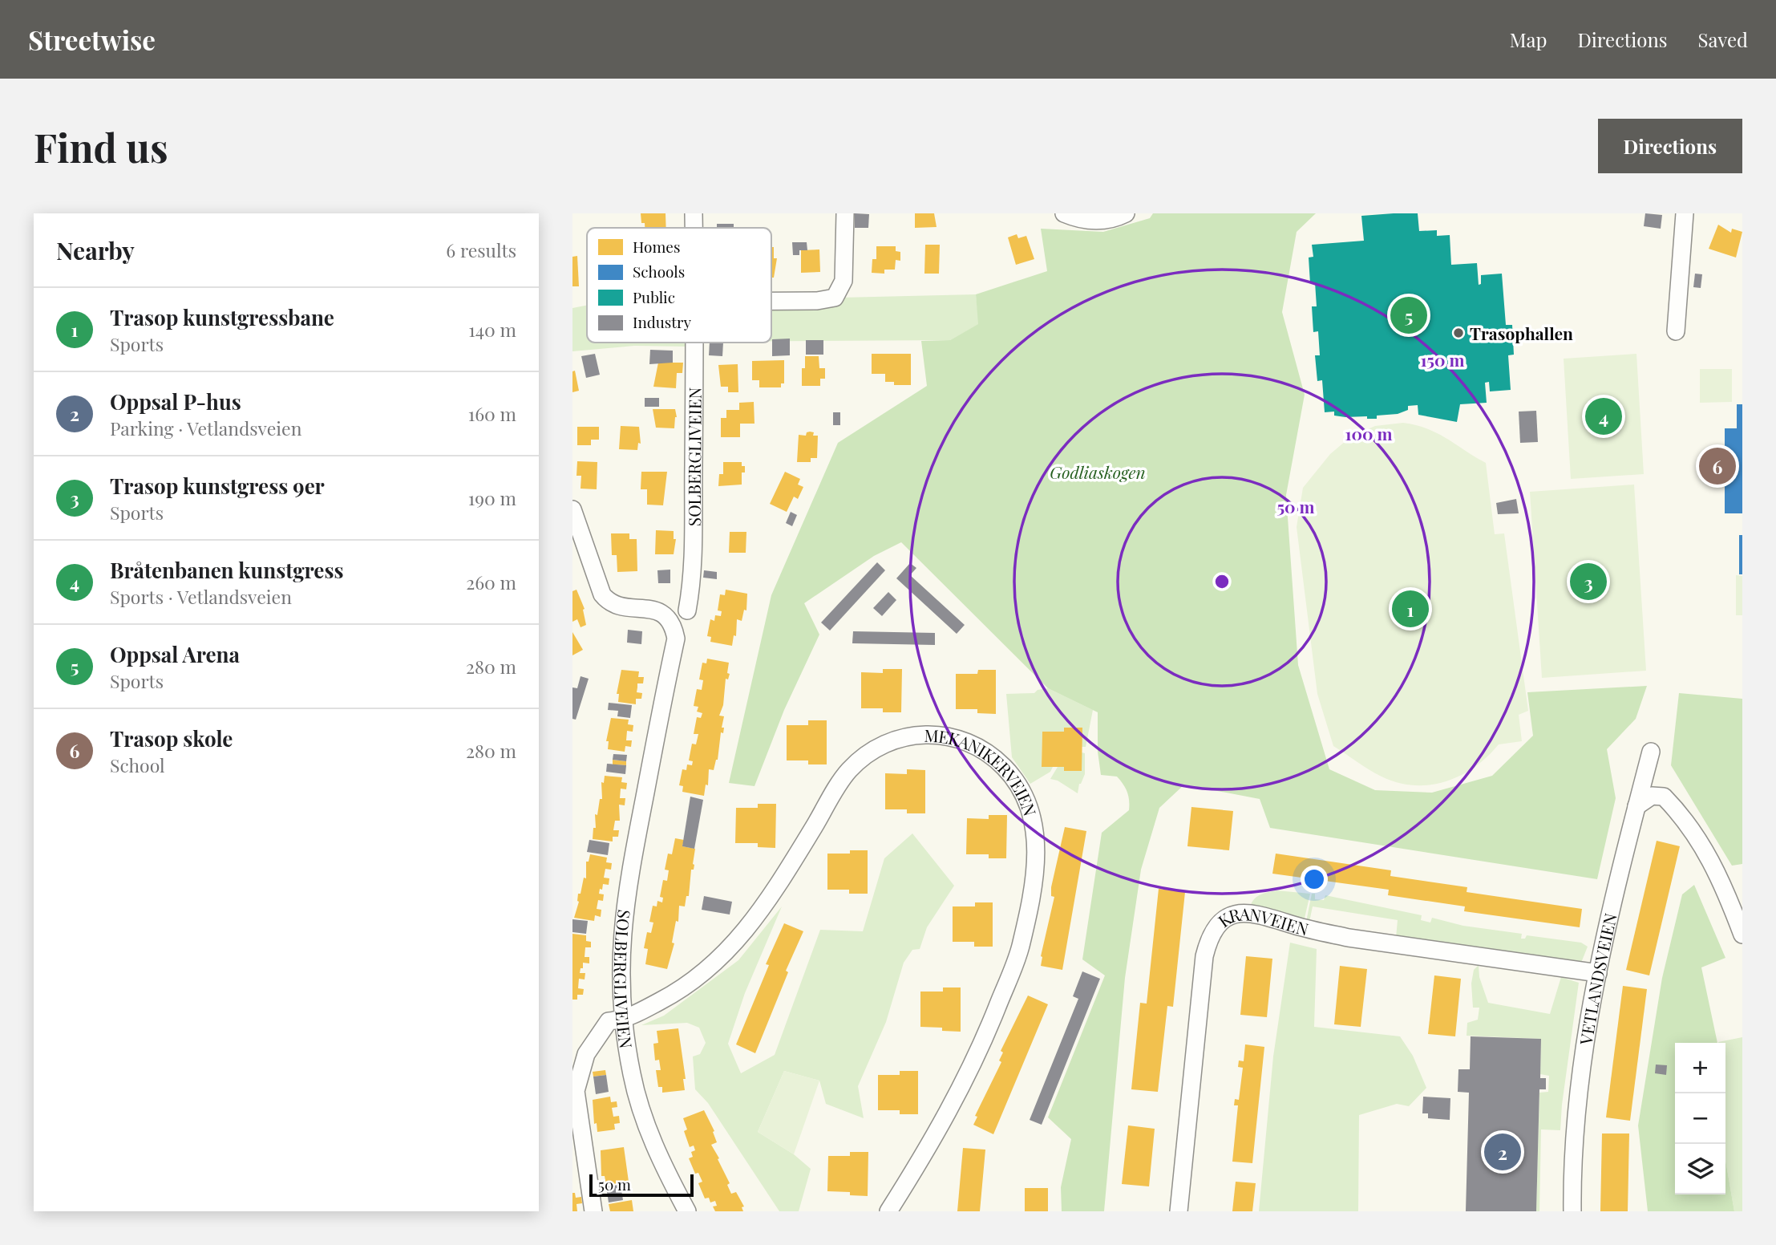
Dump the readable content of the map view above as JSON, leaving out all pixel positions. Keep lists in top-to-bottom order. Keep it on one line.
{"streets":{"street":["SOLBERGLIVEIEN","MEKANIKERVEIEN","KRANVEIEN","VETLANDSVEIEN"]},"crossings":[["SOLBERGLIVEIEN","MEKANIKERVEIEN"],["KRANVEIEN","VETLANDSVEIEN"]],"parks":["Godliaskogen"],"places":["Trasophallen"],"legend":["Homes","Schools","Public","Industry"],"scale_bar":"50 m","page":{"header":"Streetwise","nav":["Map","Directions","Saved"],"buttons":"Directions","title":"Find us","heading":["Nearby","6 results"],"list":[{"mark":"1","name":"Trasop kunstgressbane","note":"Sports","value":"140 m"},{"mark":"2","name":"Oppsal P-hus","note":"Parking · Vetlandsveien","value":"160 m"},{"mark":"3","name":"Trasop kunstgress 9er","note":"Sports","value":"190 m"},{"mark":"4","name":"Bråtenbanen kunstgress","note":"Sports · Vetlandsveien","value":"260 m"},{"mark":"5","name":"Oppsal Arena","note":"Sports","value":"280 m"},{"mark":"6","name":"Trasop skole","note":"School","value":"280 m"}],"pins":["5","4","6","3","1","2"],"map_buttons":["+","−"],"scale":"50 m"},"rings":["150 m","100 m","50 m"]}
